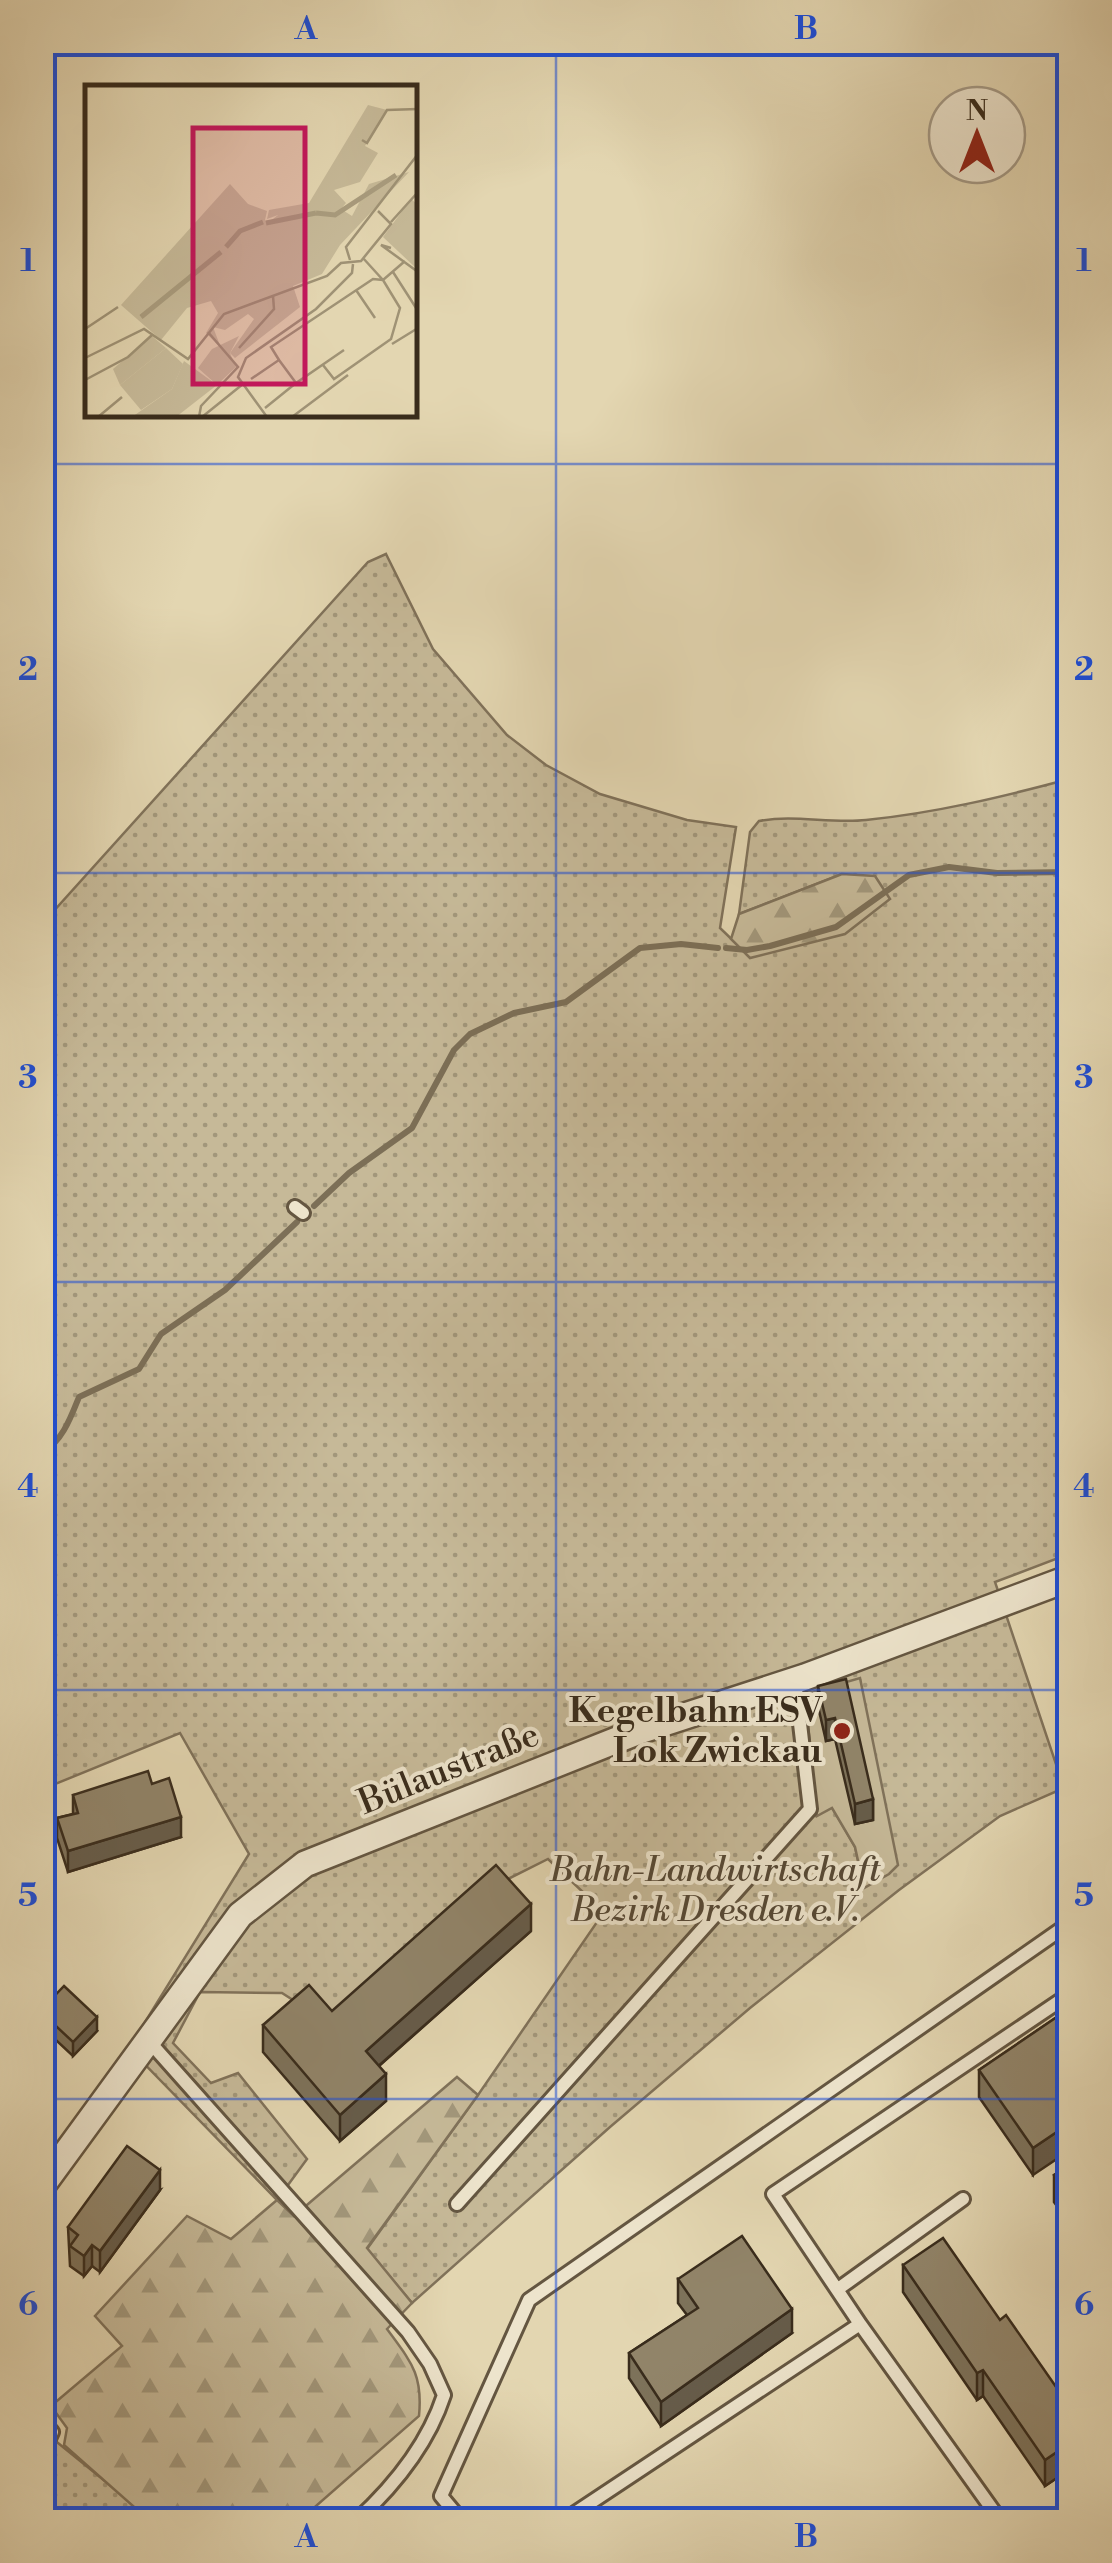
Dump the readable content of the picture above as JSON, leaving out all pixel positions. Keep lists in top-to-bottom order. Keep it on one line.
{"streets":{"street":["Bülaustraße"]},"parks":["Bahn-Landwirtschaft Bezirk Dresden e.V."],"places":["Kegelbahn ESV Lok Zwickau"],"north":"top","grid":{"columns":["A","B"],"rows":["1","2","3","4","5","6"]}}
